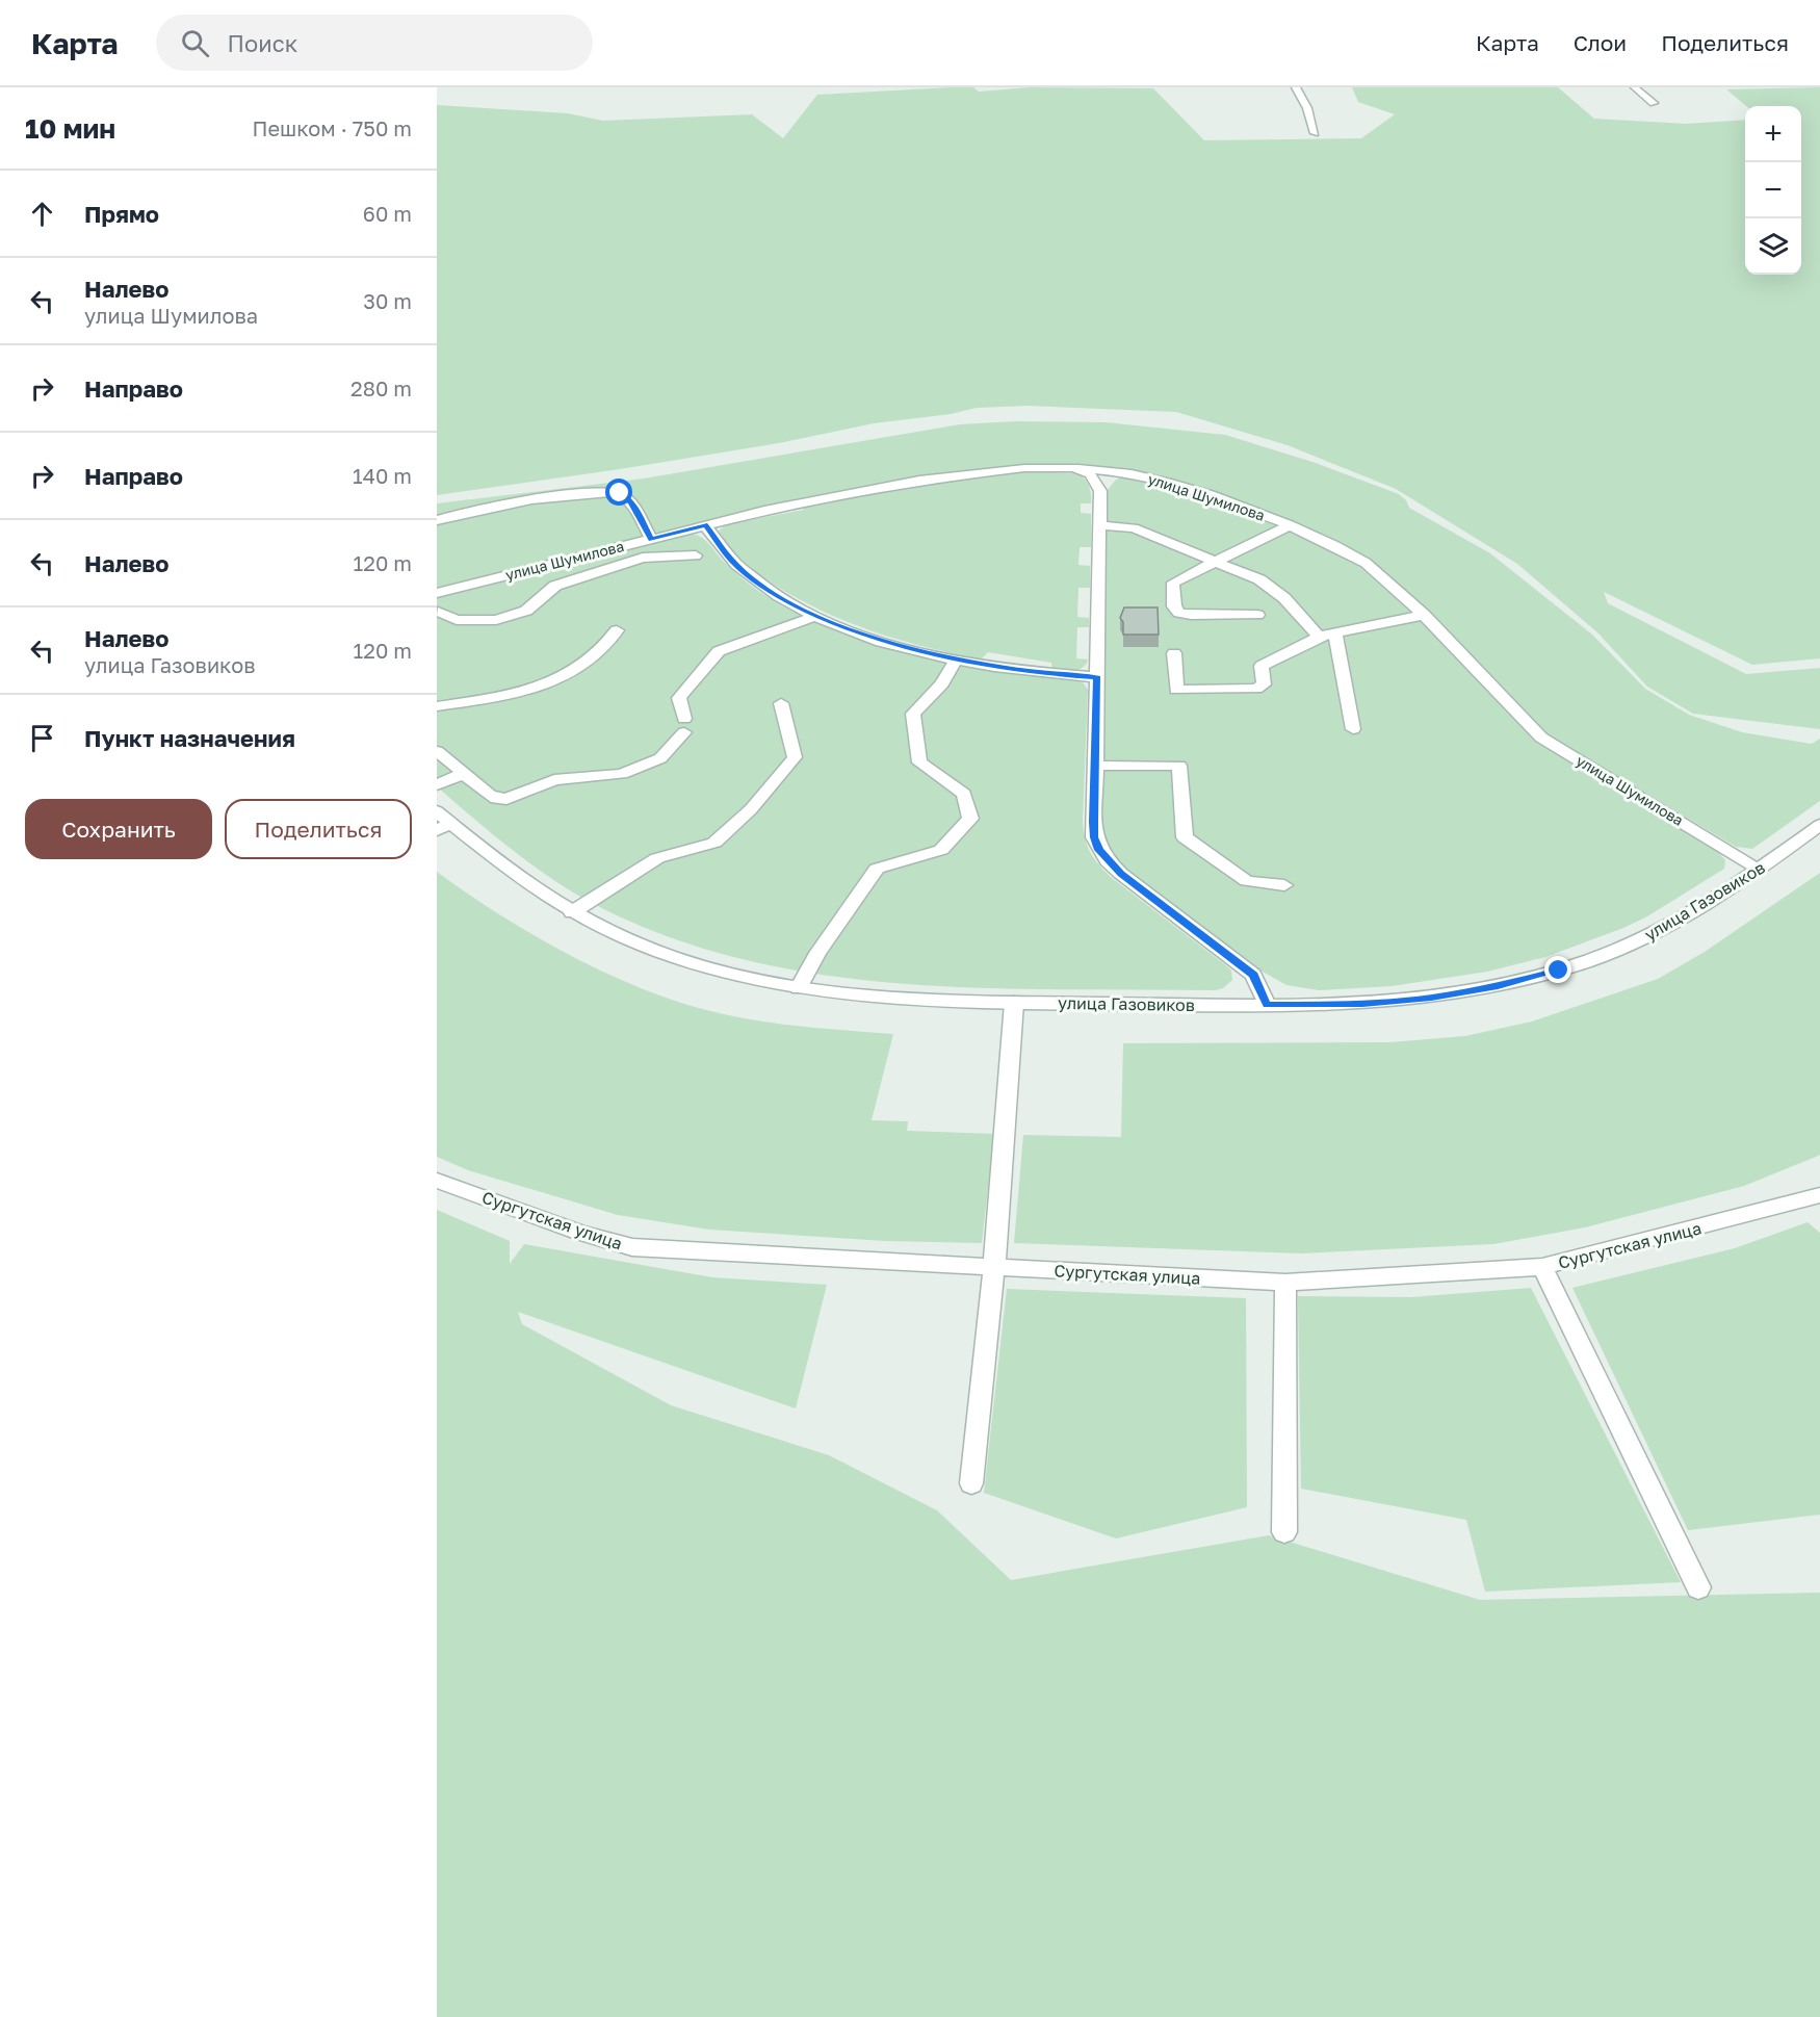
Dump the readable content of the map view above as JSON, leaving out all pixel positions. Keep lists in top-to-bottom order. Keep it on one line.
{"streets":{"street":["улица Шумилова","улица Газовиков","Сургутская улица"]},"crossings":[["улица Шумилова","улица Газовиков"]],"page":{"header":"Карта","search":"Поиск","nav":["Карта","Слои","Поделиться"],"heading":["10 мин","Пешком · 750 m"],"map_buttons":["+","−"],"list":[["Прямо","60 m"],["Налево","улица Шумилова","30 m"],["Направо","280 m"],["Направо","140 m"],["Налево","120 m"],["Налево","улица Газовиков","120 m"],"Пункт назначения"],"buttons":["Сохранить","Поделиться"]}}
